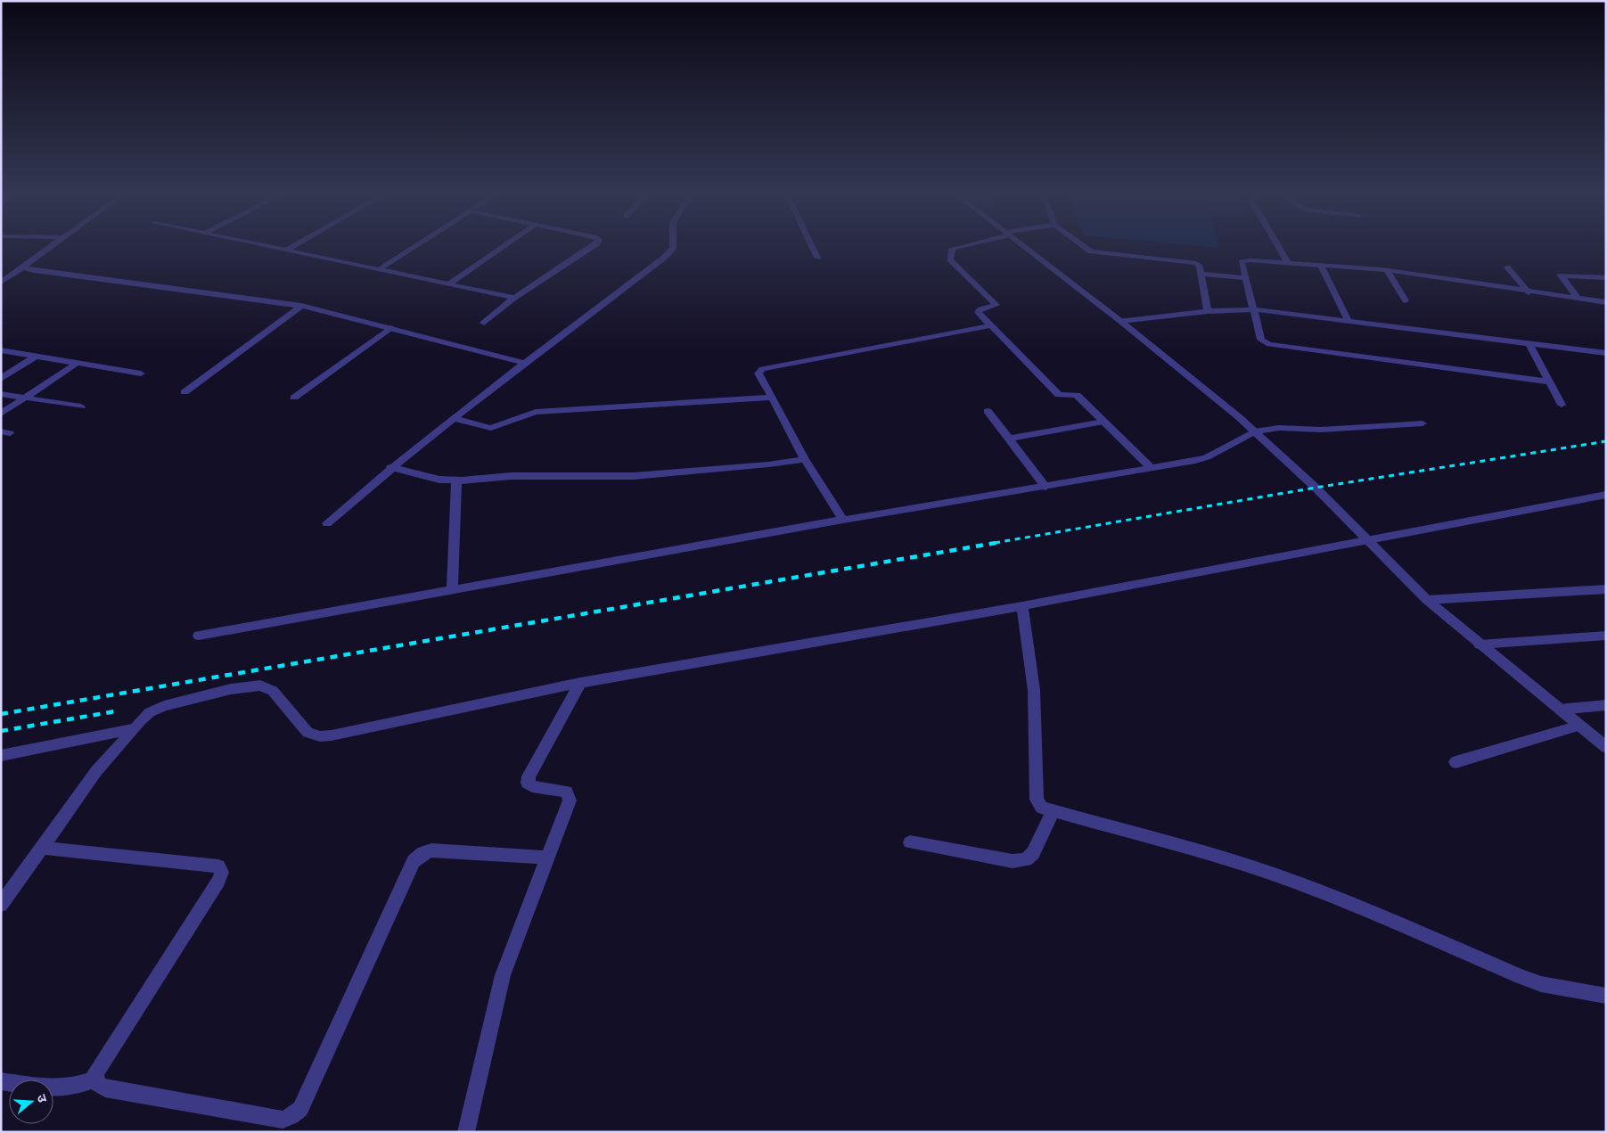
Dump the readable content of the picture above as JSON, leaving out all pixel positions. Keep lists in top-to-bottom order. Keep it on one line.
{"north":"right"}
